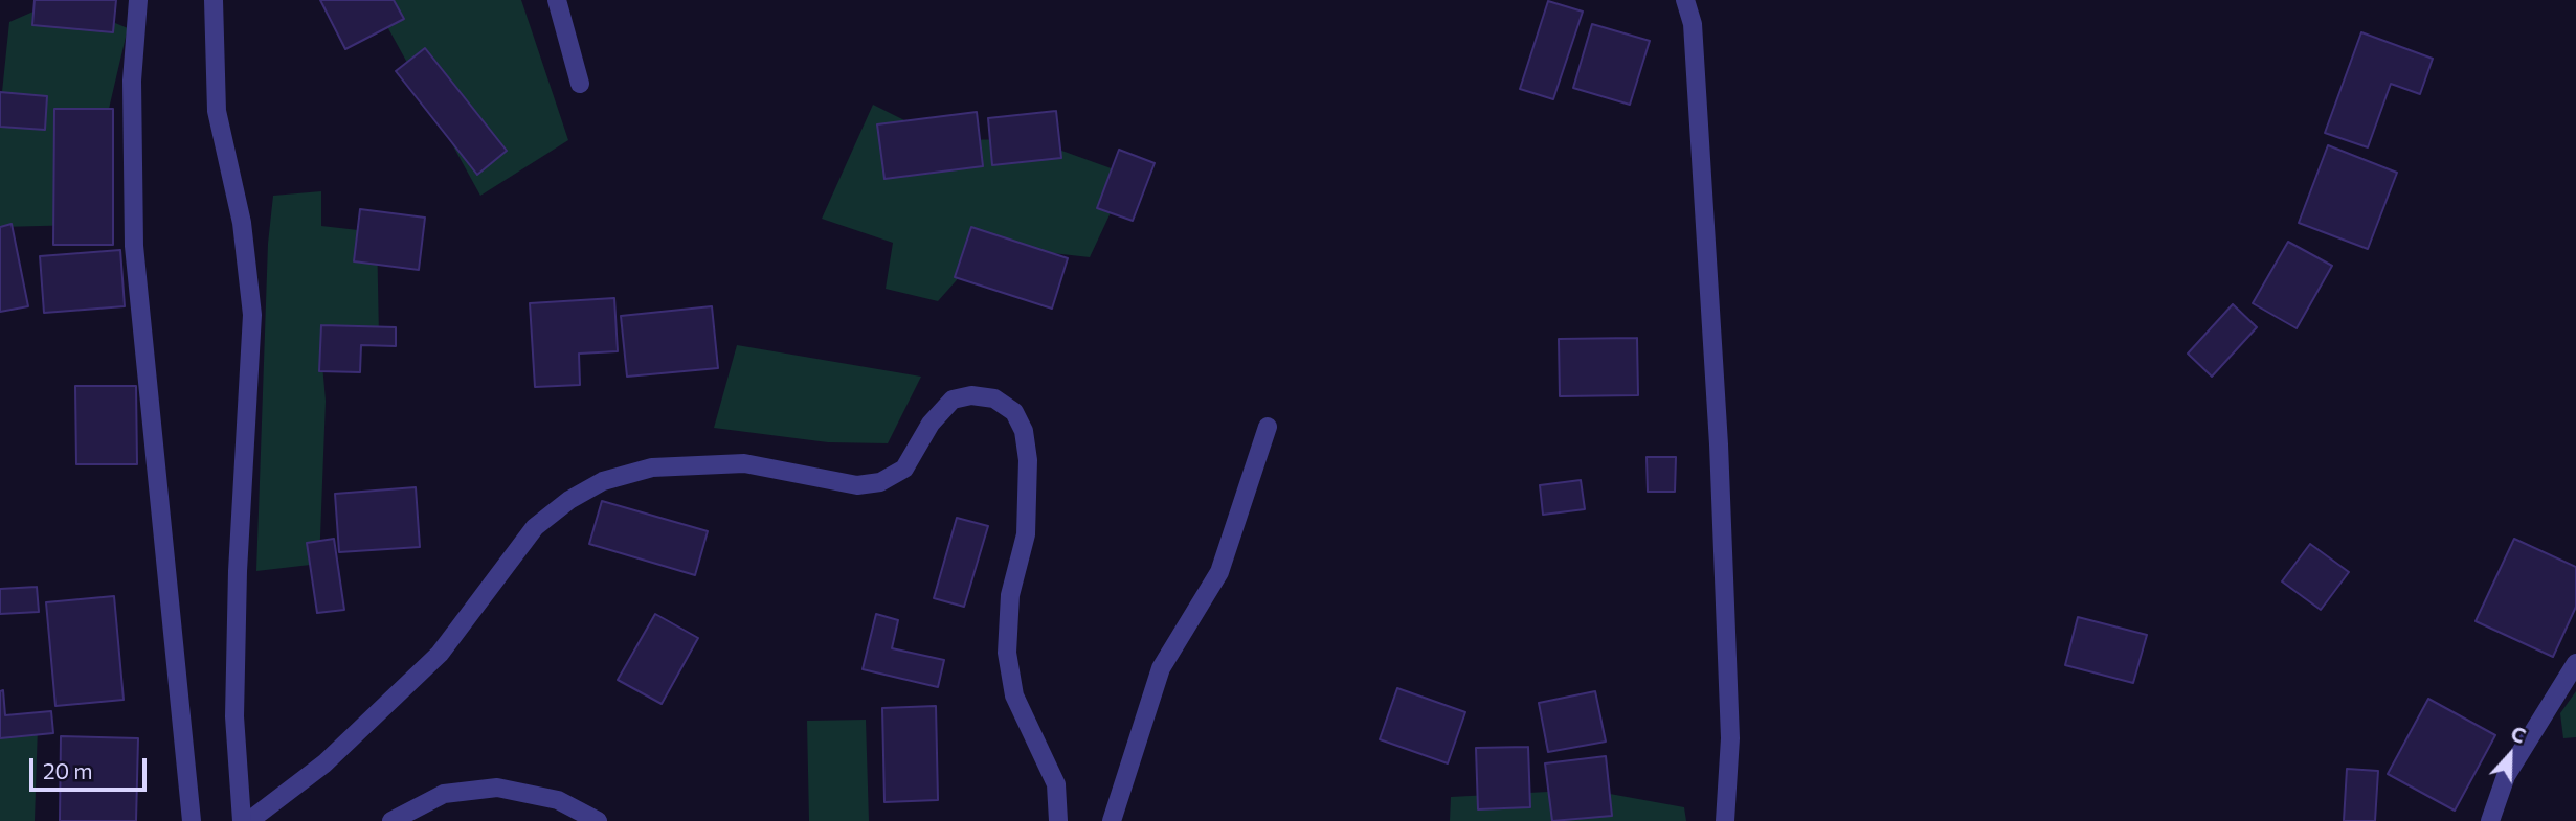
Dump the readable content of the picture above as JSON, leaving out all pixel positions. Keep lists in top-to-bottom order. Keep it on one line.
{"scale_bar":"20 m","north":"top"}
